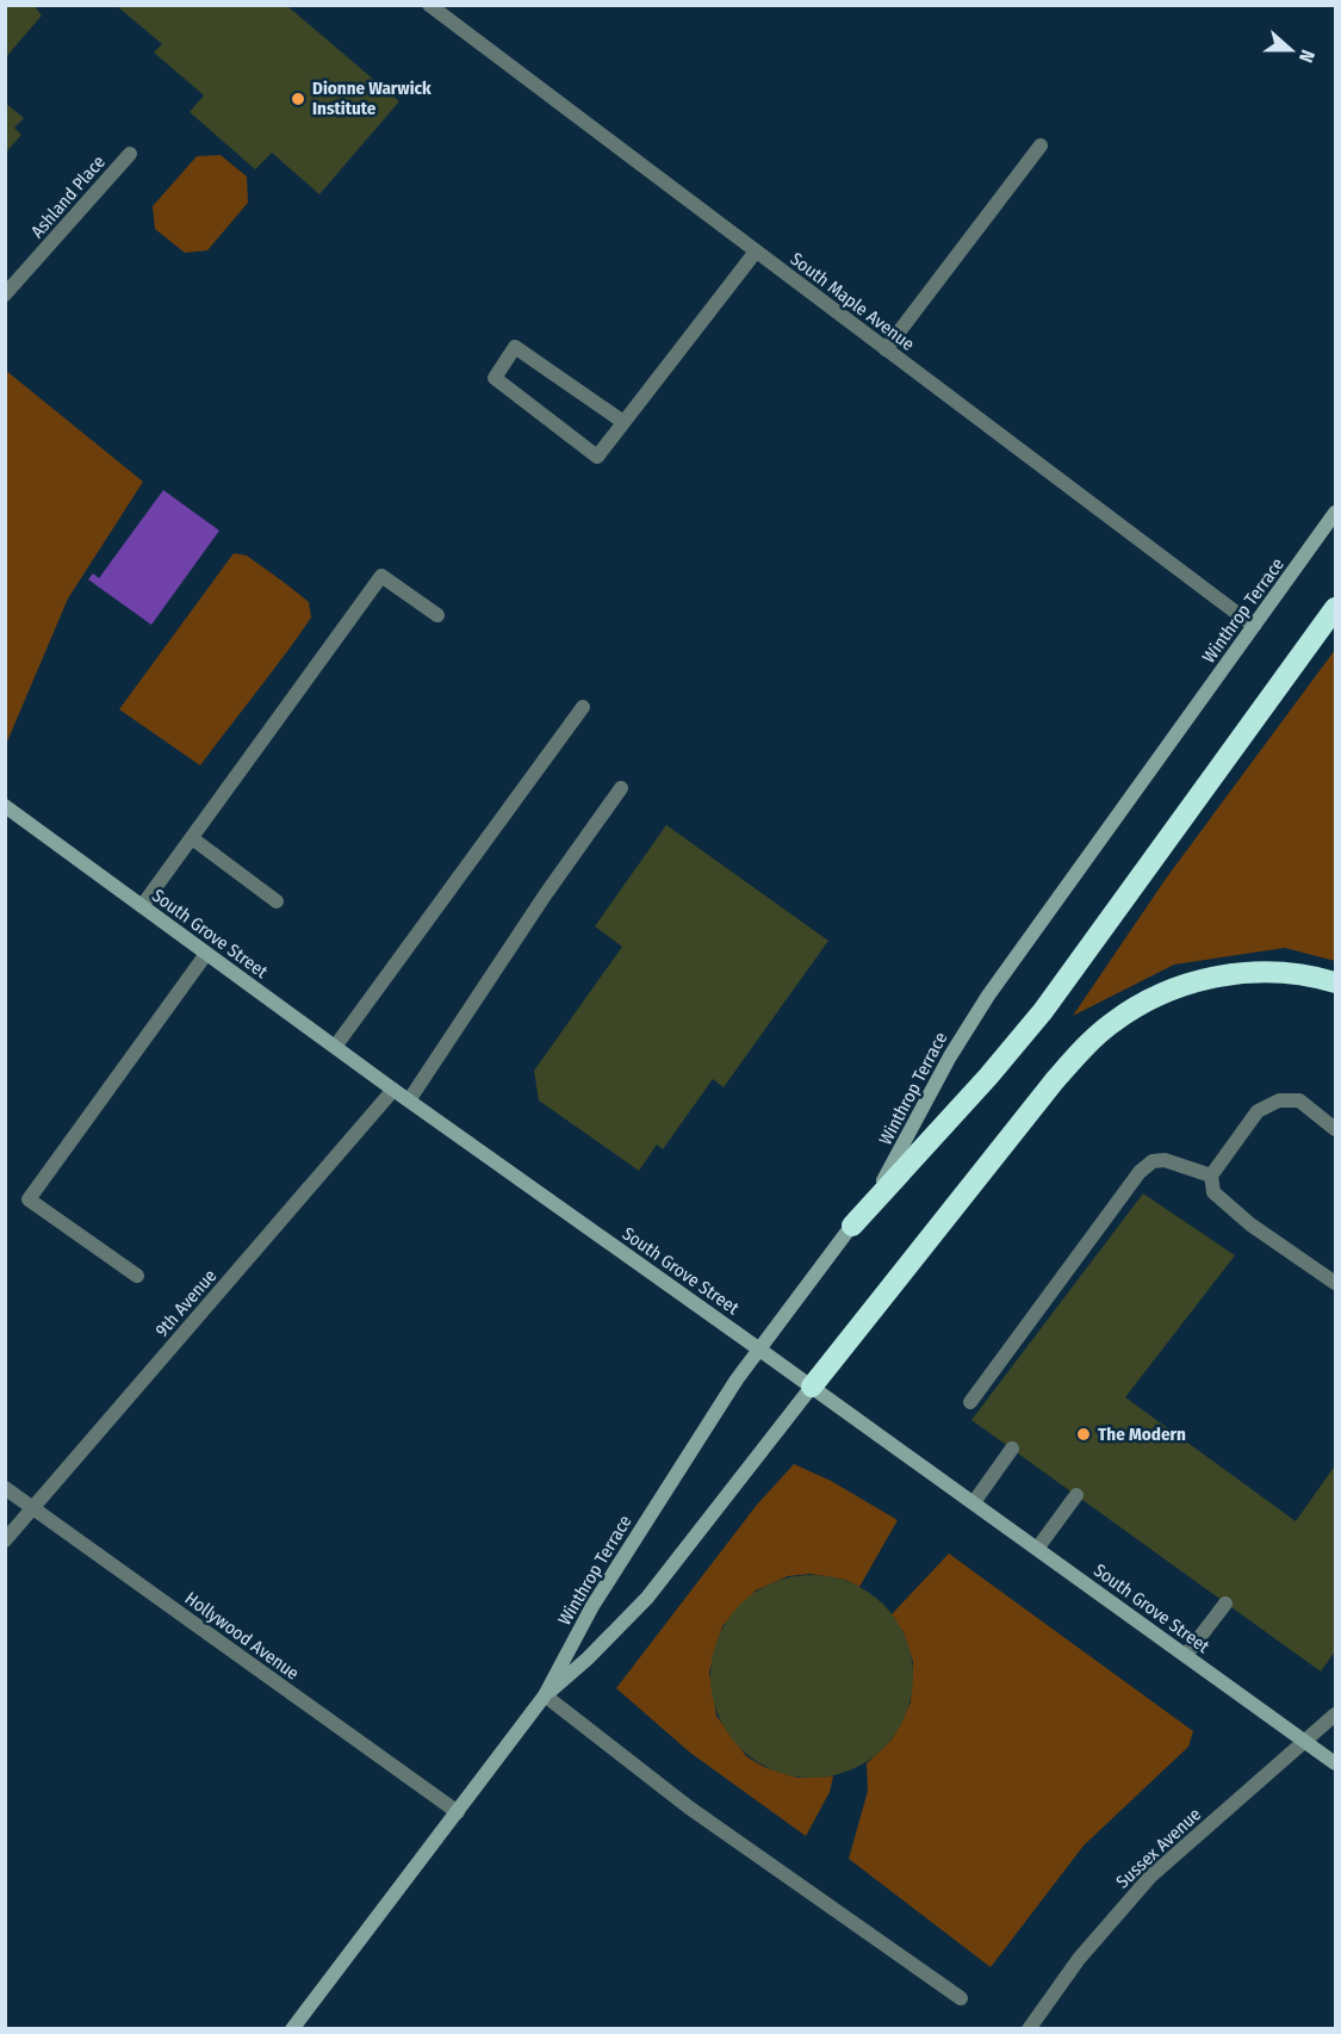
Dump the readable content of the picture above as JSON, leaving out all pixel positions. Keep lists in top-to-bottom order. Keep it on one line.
{"streets":{"main road":["Winthrop Terrace","South Grove Street"],"street":["Ashland Place","South Maple Avenue","9th Avenue","Hollywood Avenue","Sussex Avenue"]},"crossings":[["South Maple Avenue","Winthrop Terrace"],["Winthrop Terrace","South Grove Street"],["Winthrop Terrace","Hollywood Avenue"],["South Grove Street","9th Avenue"],["South Grove Street","Sussex Avenue"],["9th Avenue","Hollywood Avenue"]],"places":["Dionne Warwick Institute","The Modern"],"north":"right"}
